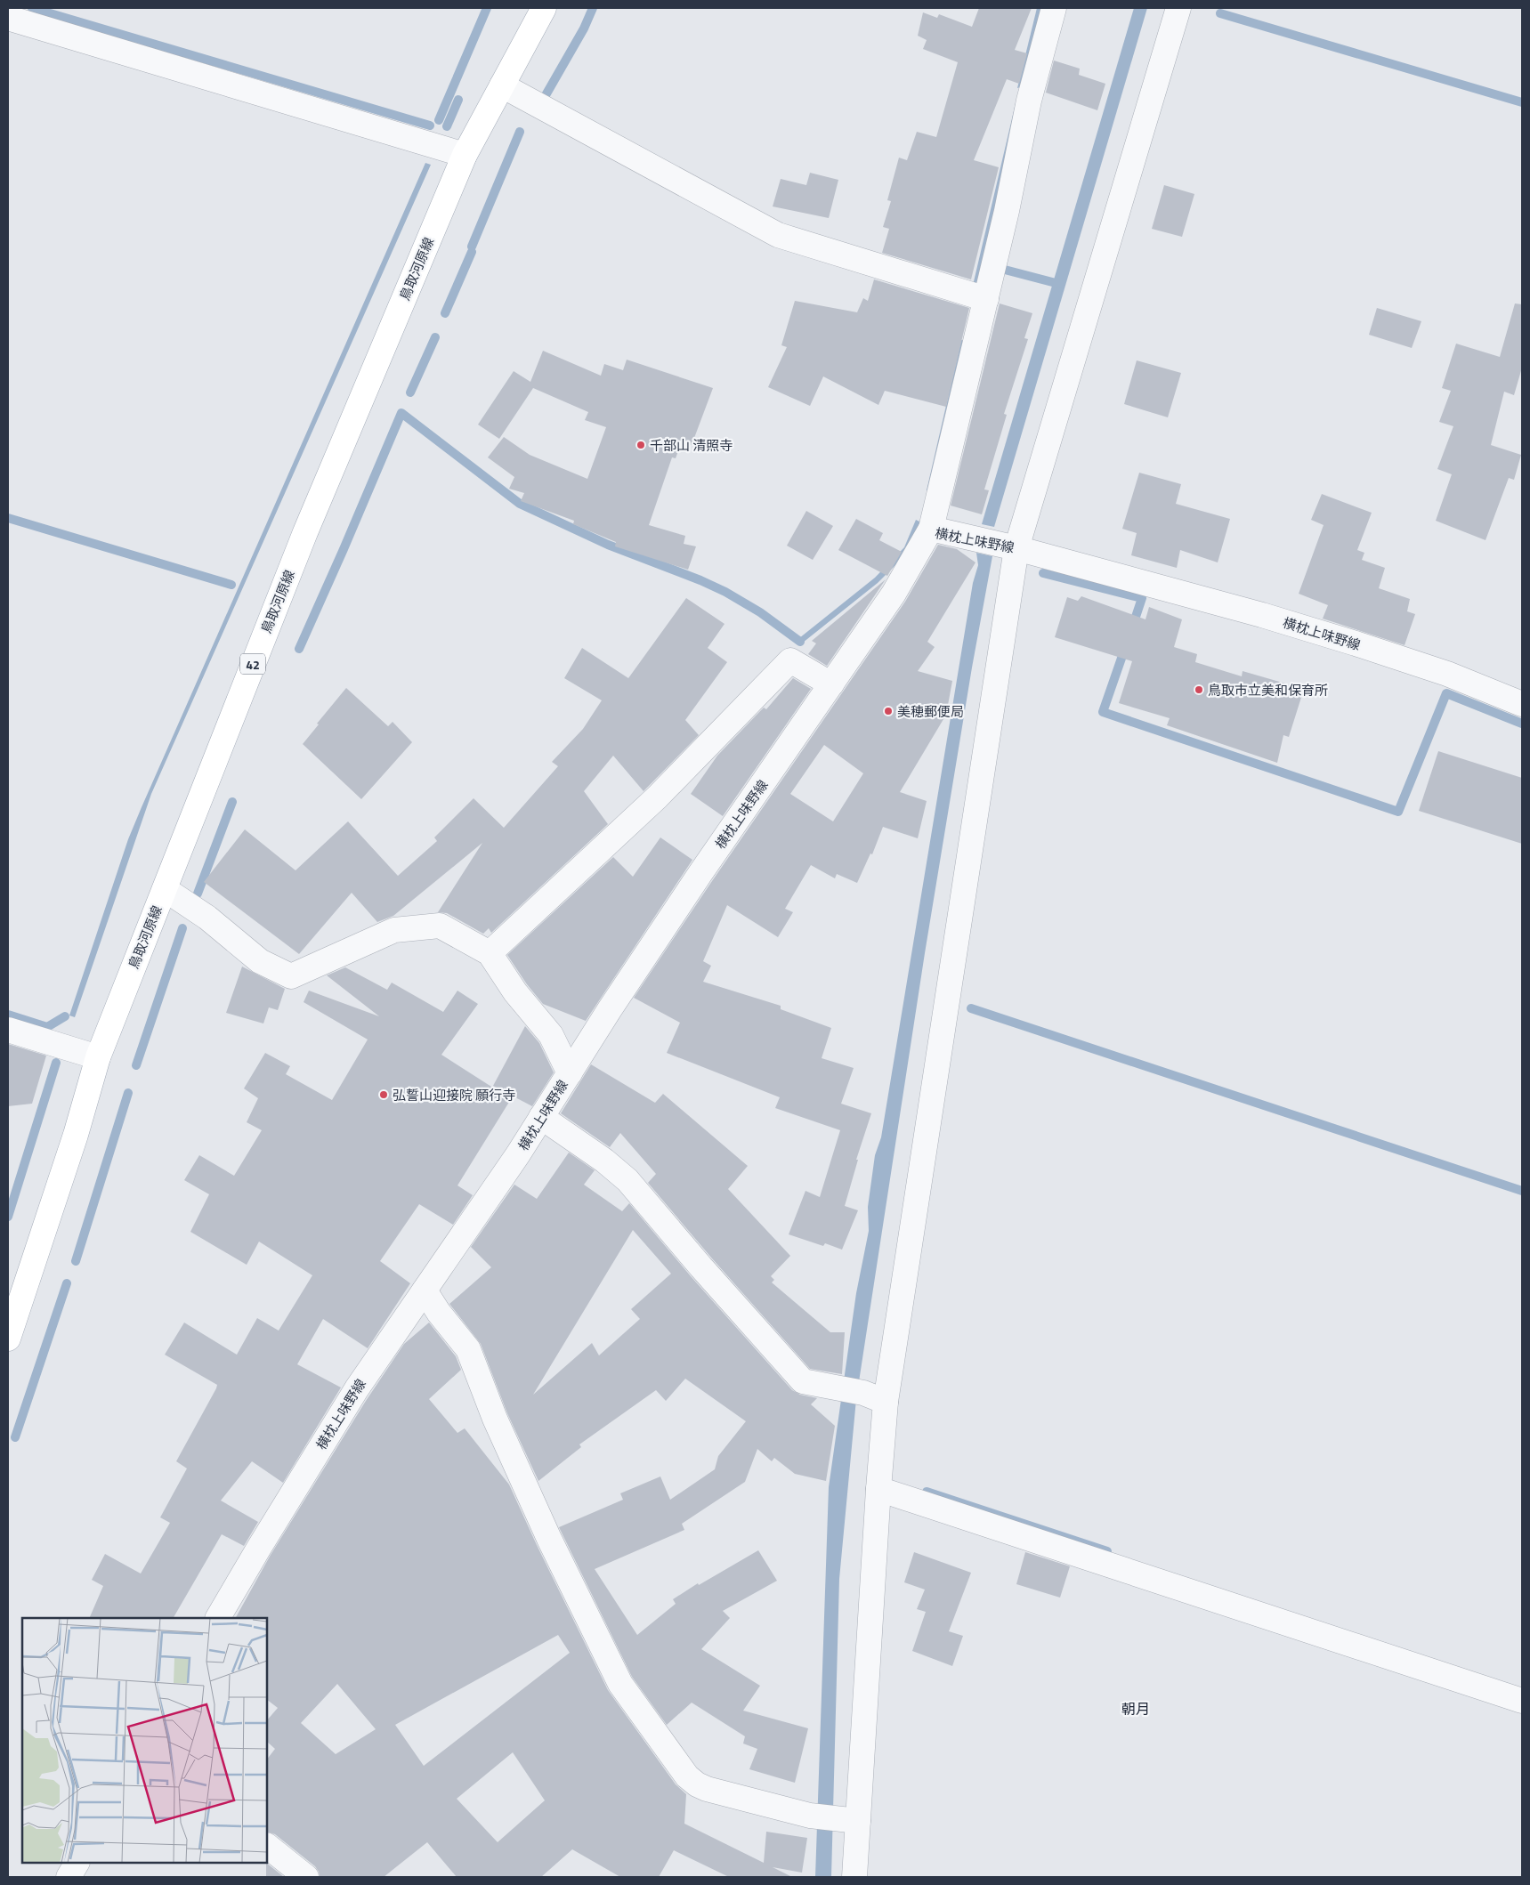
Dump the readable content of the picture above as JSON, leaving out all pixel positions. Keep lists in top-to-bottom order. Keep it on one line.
{"streets":{"main road":["鳥取河原線","42"],"street":["横枕上味野線"]},"districts":["朝月"],"places":["千部山 清照寺","鳥取市立美和保育所","美穂郵便局","弘誓山迎接院 願行寺"]}
